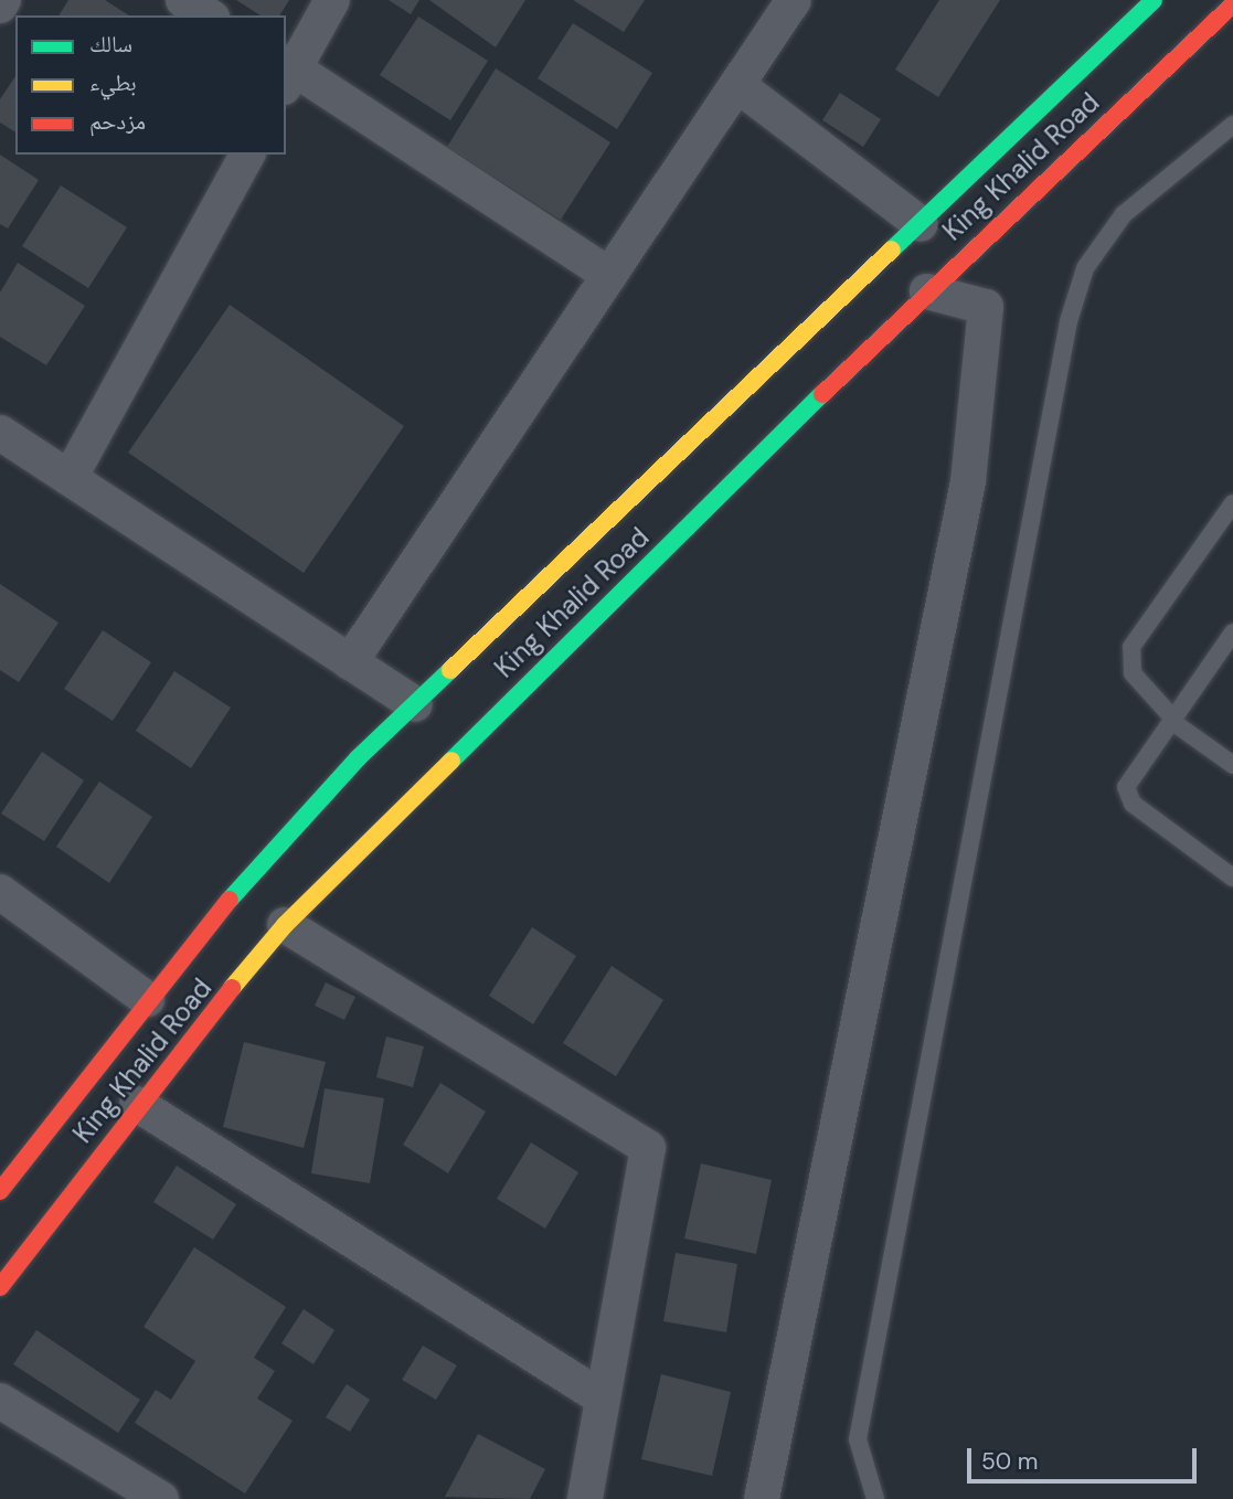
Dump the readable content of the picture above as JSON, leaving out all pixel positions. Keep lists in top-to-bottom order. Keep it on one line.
{"streets":{"main road":["King Khalid Road"]},"legend":["سالك","بطيء","مزدحم"],"scale_bar":"50 m"}
